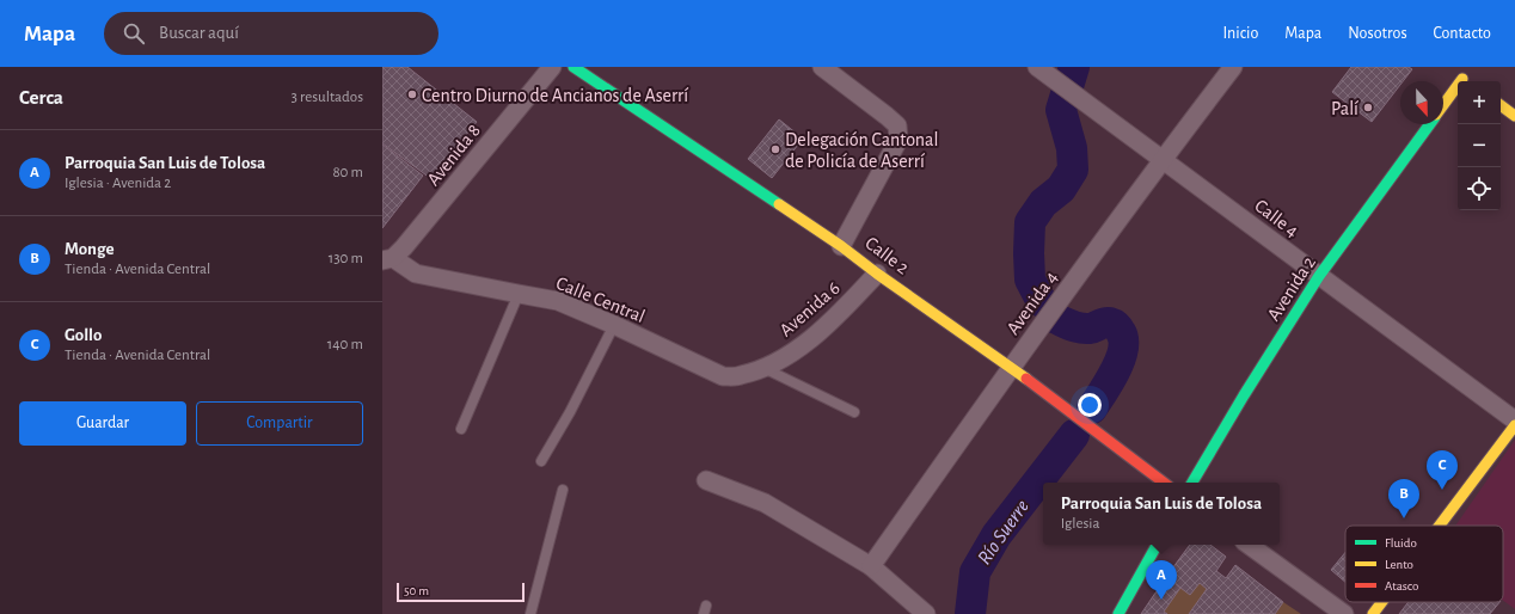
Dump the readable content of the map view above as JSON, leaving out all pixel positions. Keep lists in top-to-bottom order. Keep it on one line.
{"streets":{"main road":["Calle 2","Avenida 2"],"street":["Avenida 8","Calle 4","Calle Central","Avenida 4","Avenida 6"]},"crossings":[["Avenida 8","Calle Central"],["Calle 4","Avenida 2"],["Calle 4","Avenida 4"],["Calle 2","Avenida 4"],["Calle 2","Avenida 6"],["Calle Central","Avenida 6"]],"water":["Río Suerre"],"places":["Centro Diurno de Ancianos de Aserrí","Palí","Delegación Cantonal de Policía de Aserrí"],"legend":["Fluido","Lento","Atasco"],"scale_bar":"50 m","north":"bottom","page":{"header":"Mapa","search":"Buscar aquí","nav":["Inicio","Mapa","Nosotros","Contacto"],"heading":["Cerca","3 resultados"],"map_buttons":["+","−"],"list":[{"mark":"A","name":"Parroquia San Luis de Tolosa","note":"Iglesia · Avenida 2","value":"80 m"},{"mark":"B","name":"Monge","note":"Tienda · Avenida Central","value":"130 m"},{"mark":"C","name":"Gollo","note":"Tienda · Avenida Central","value":"140 m"}],"buttons":["Guardar","Compartir"],"pins":["C","B","A"],"popup":["Parroquia San Luis de Tolosa","Iglesia"],"scale":"50 m"}}
